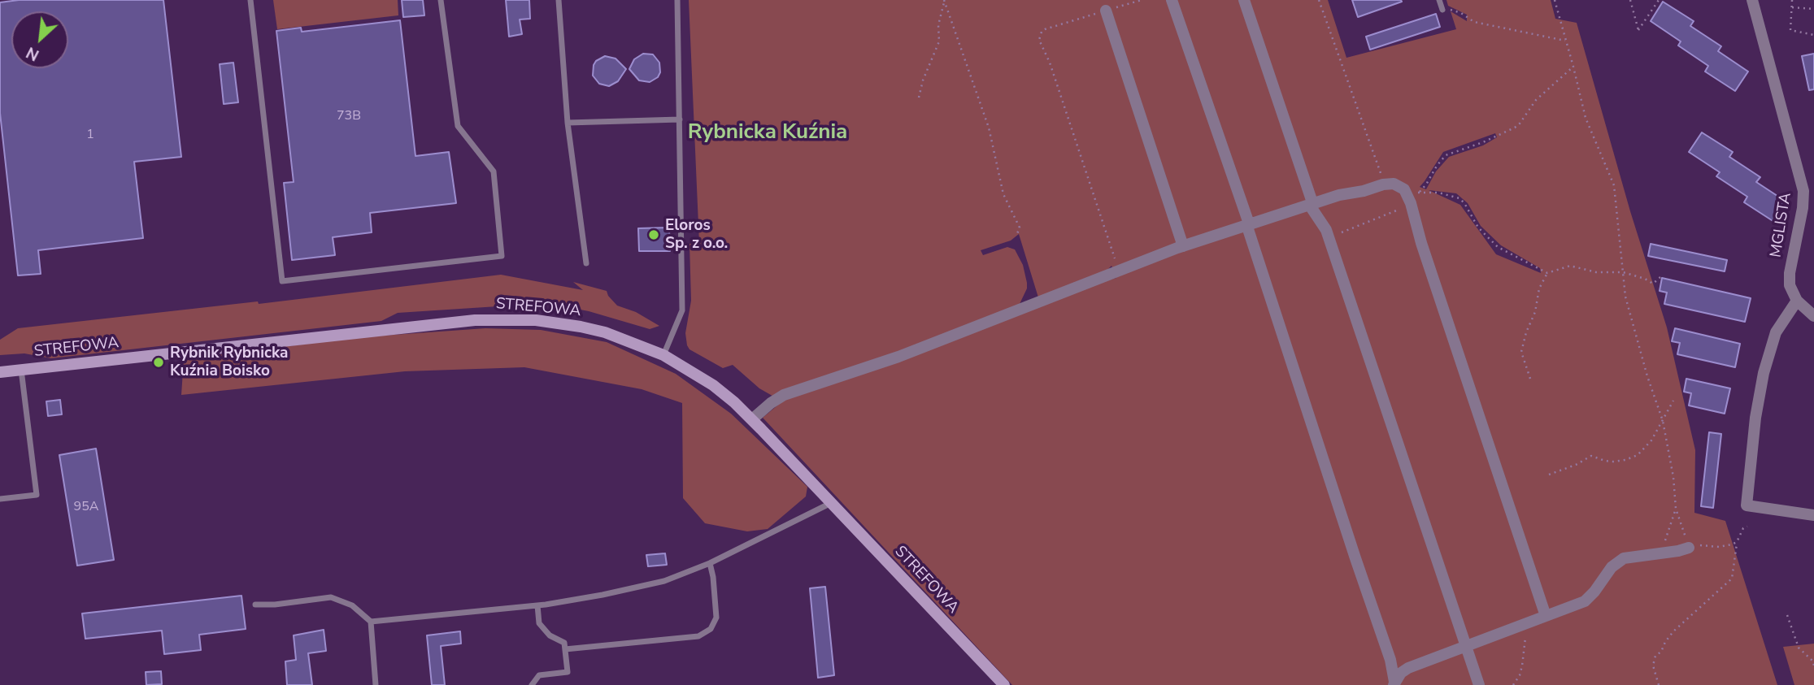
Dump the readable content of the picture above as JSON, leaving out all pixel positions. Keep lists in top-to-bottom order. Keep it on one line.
{"streets":{"street":["MGLISTA","STREFOWA"]},"districts":["Rybnicka Kuźnia"],"places":["Eloros Sp. z o.o.","Rybnik Rybnicka Kuźnia Boisko"],"house_numbers":["73B","1","95A"],"north":"bottom left"}
